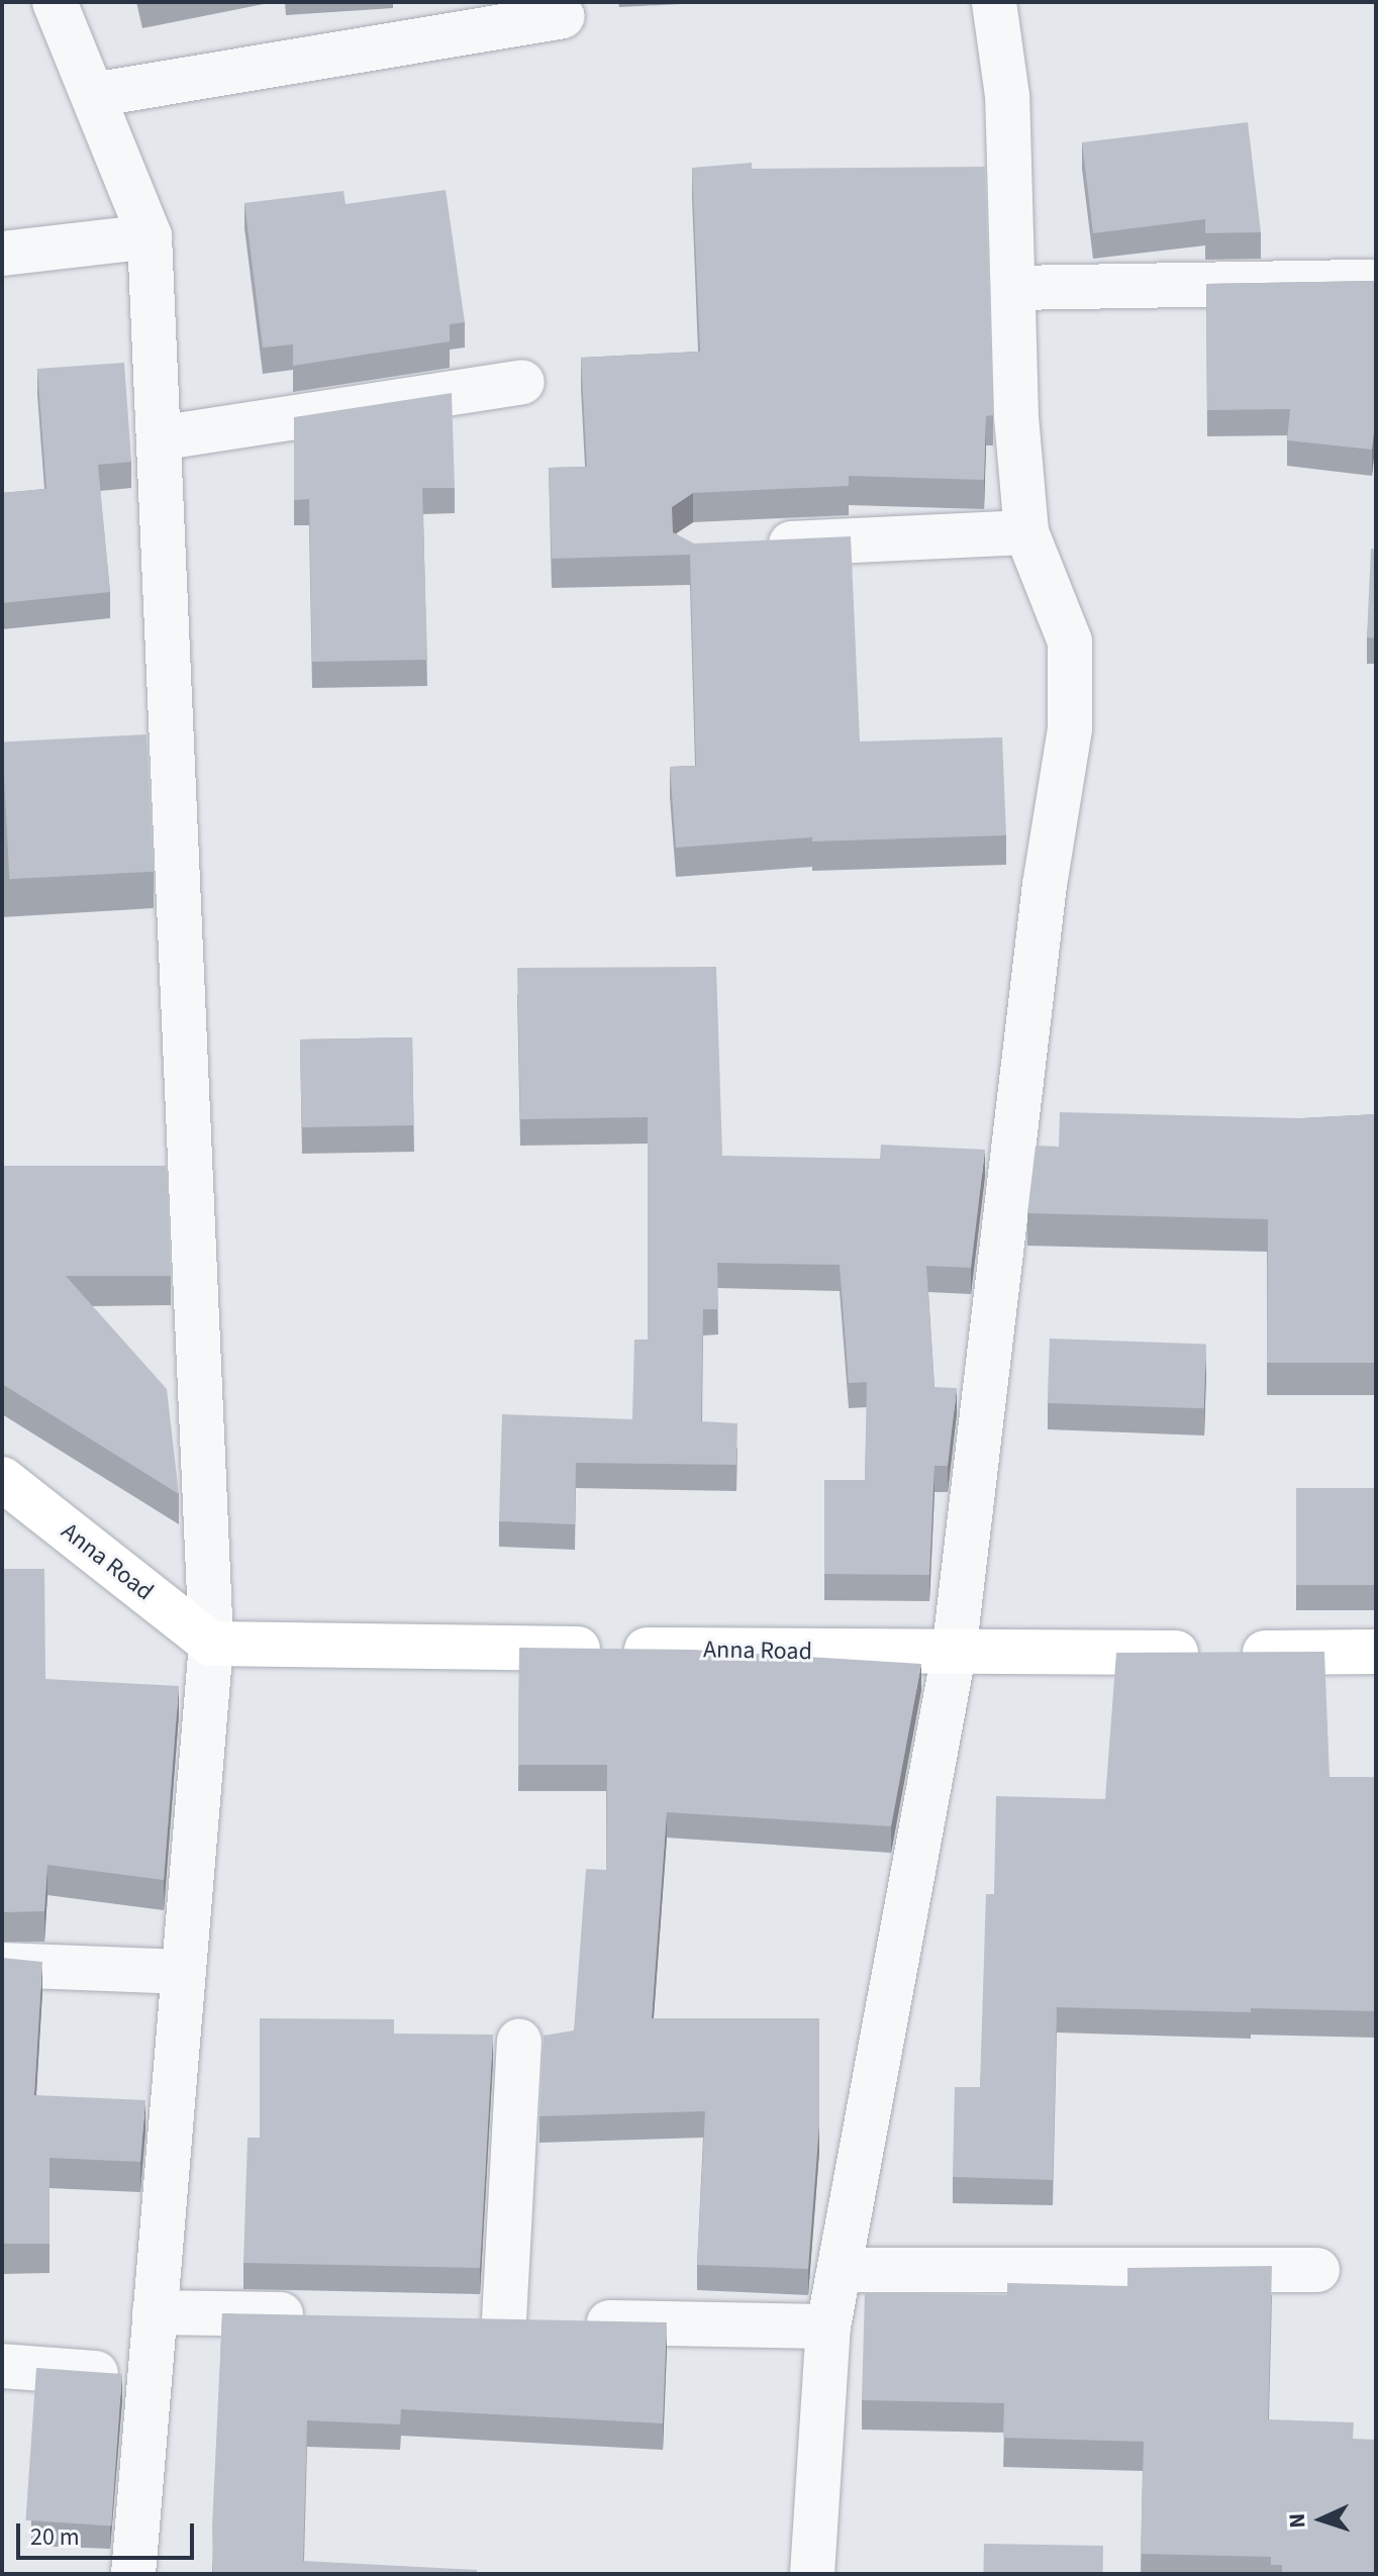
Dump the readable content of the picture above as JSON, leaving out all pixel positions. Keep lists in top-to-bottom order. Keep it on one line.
{"streets":{"street":["Anna Road"]},"scale_bar":"20 m","north":"left"}
